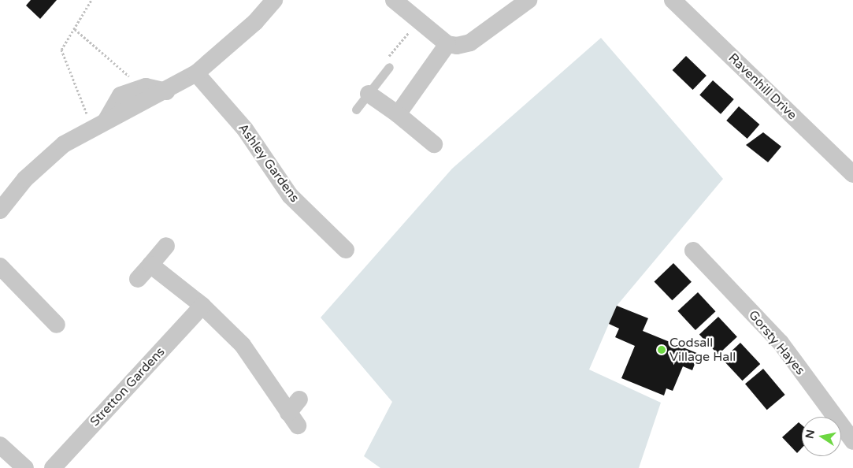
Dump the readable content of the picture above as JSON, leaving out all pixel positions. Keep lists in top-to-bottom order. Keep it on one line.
{"streets":{"street":["Ravenhill Drive","Ashley Gardens","Gorsty Hayes","Stretton Gardens"]},"places":["Codsall Village Hall"],"north":"left"}
